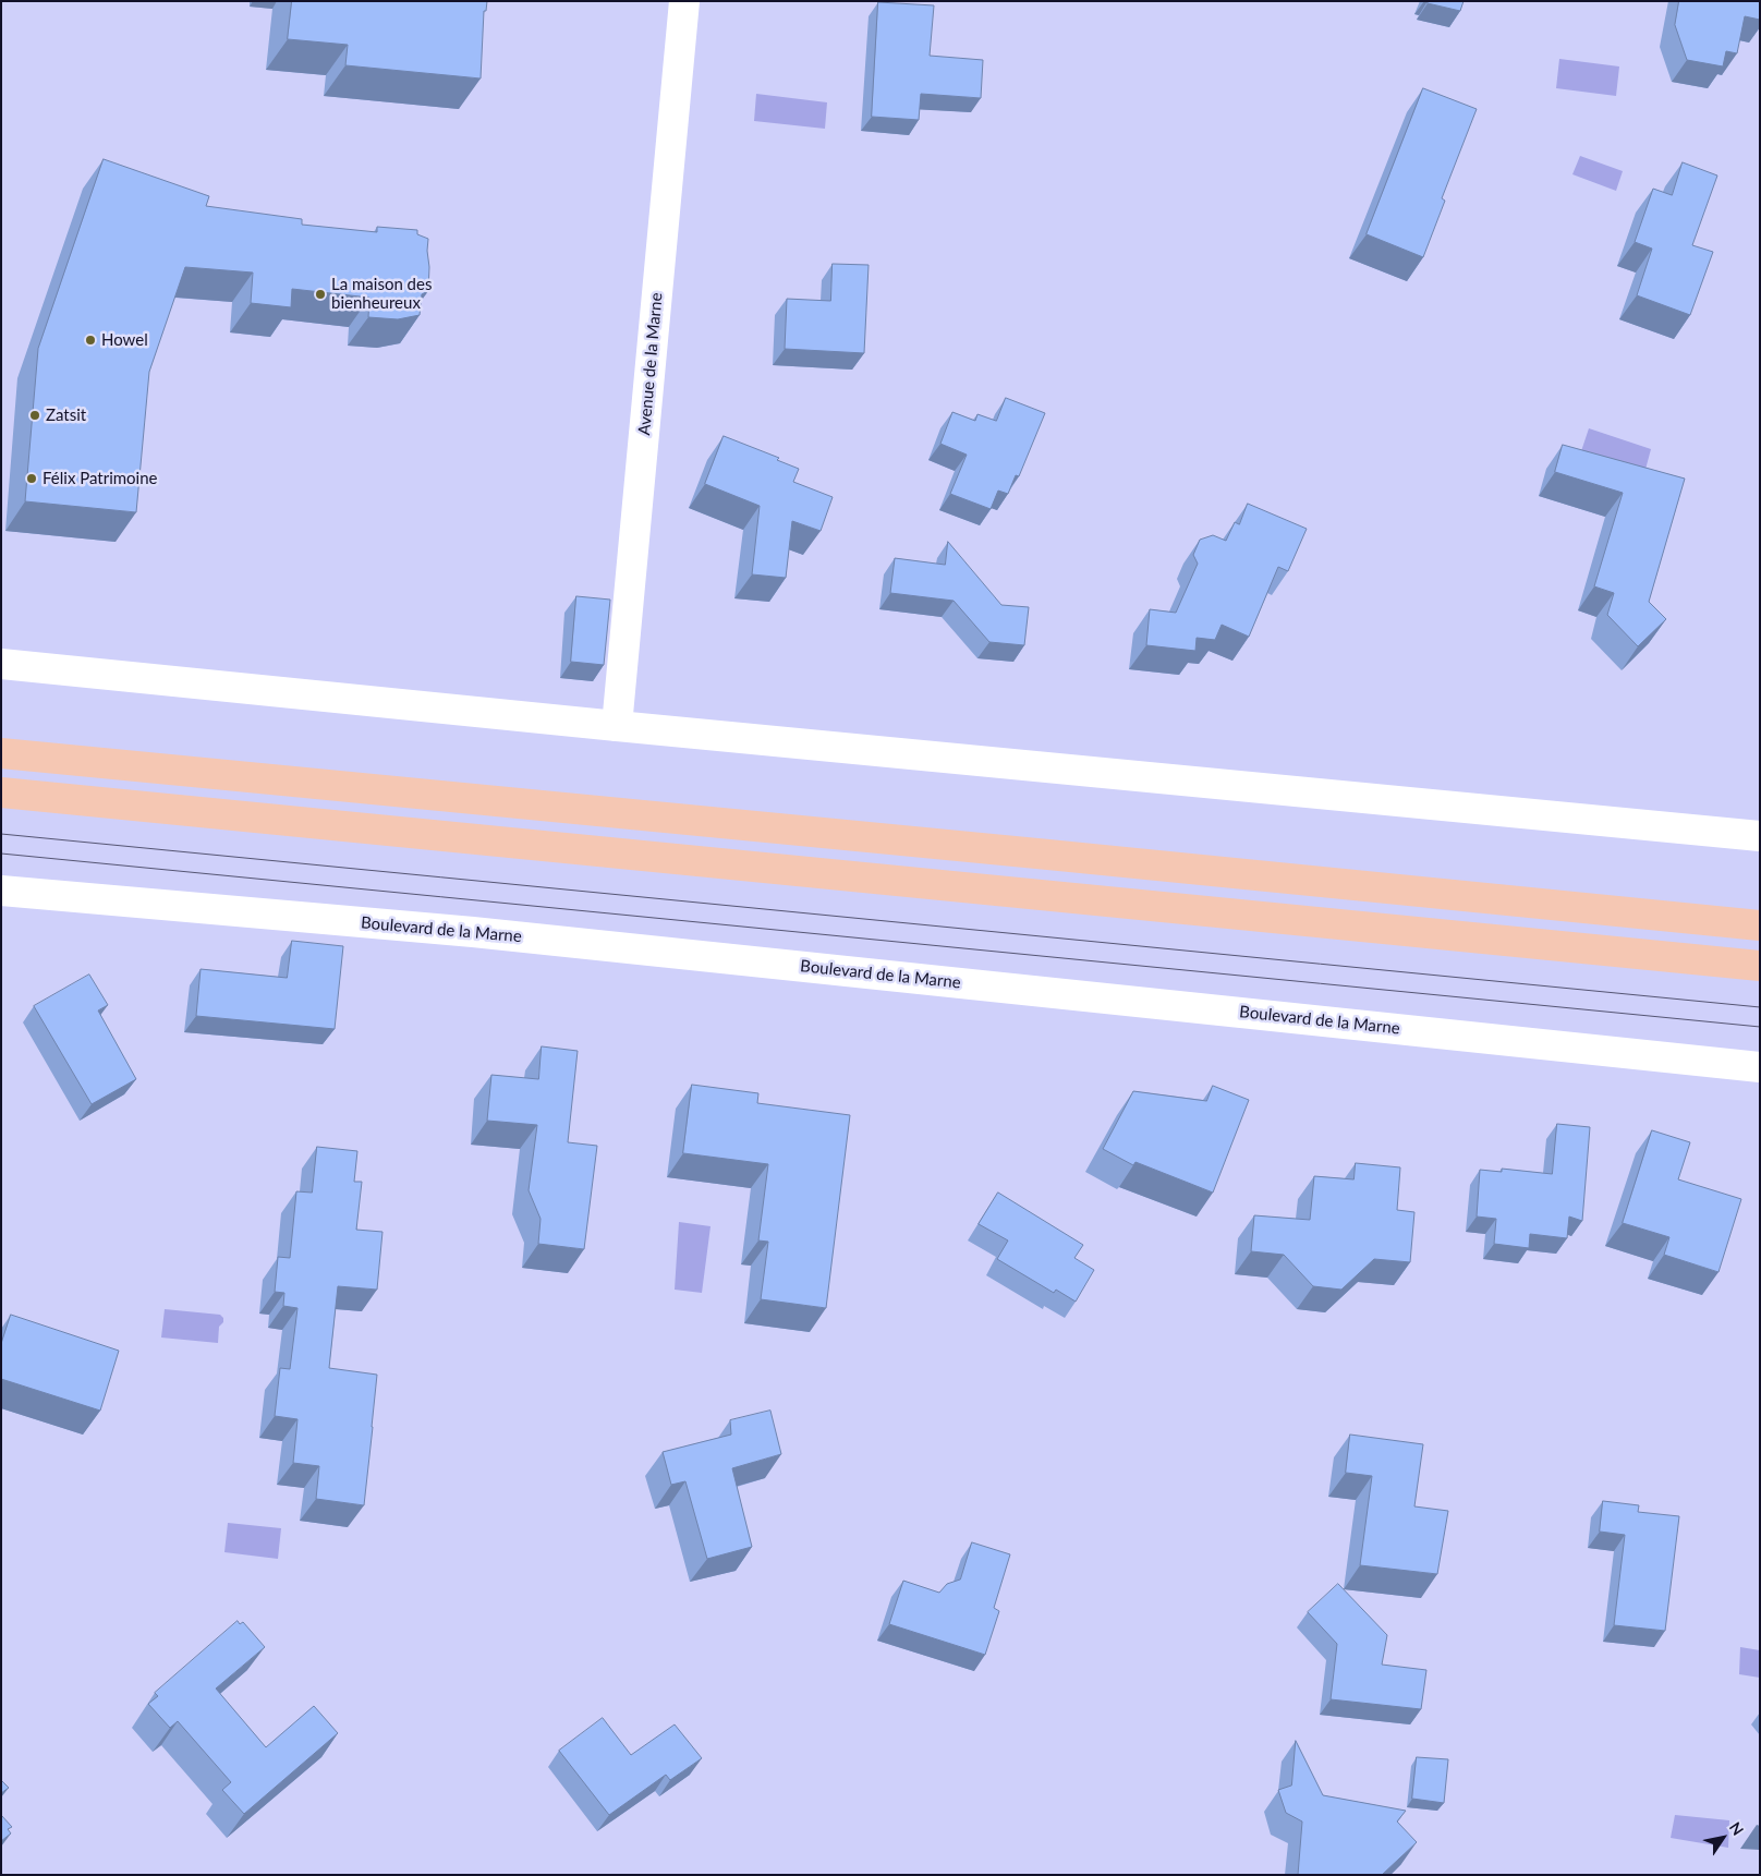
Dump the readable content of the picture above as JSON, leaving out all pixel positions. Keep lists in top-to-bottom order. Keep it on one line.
{"streets":{"street":["Avenue de la Marne","Boulevard de la Marne"]},"places":["La maison des bienheureux","Howel","Zatsit","Félix Patrimoine"],"north":"top right"}
